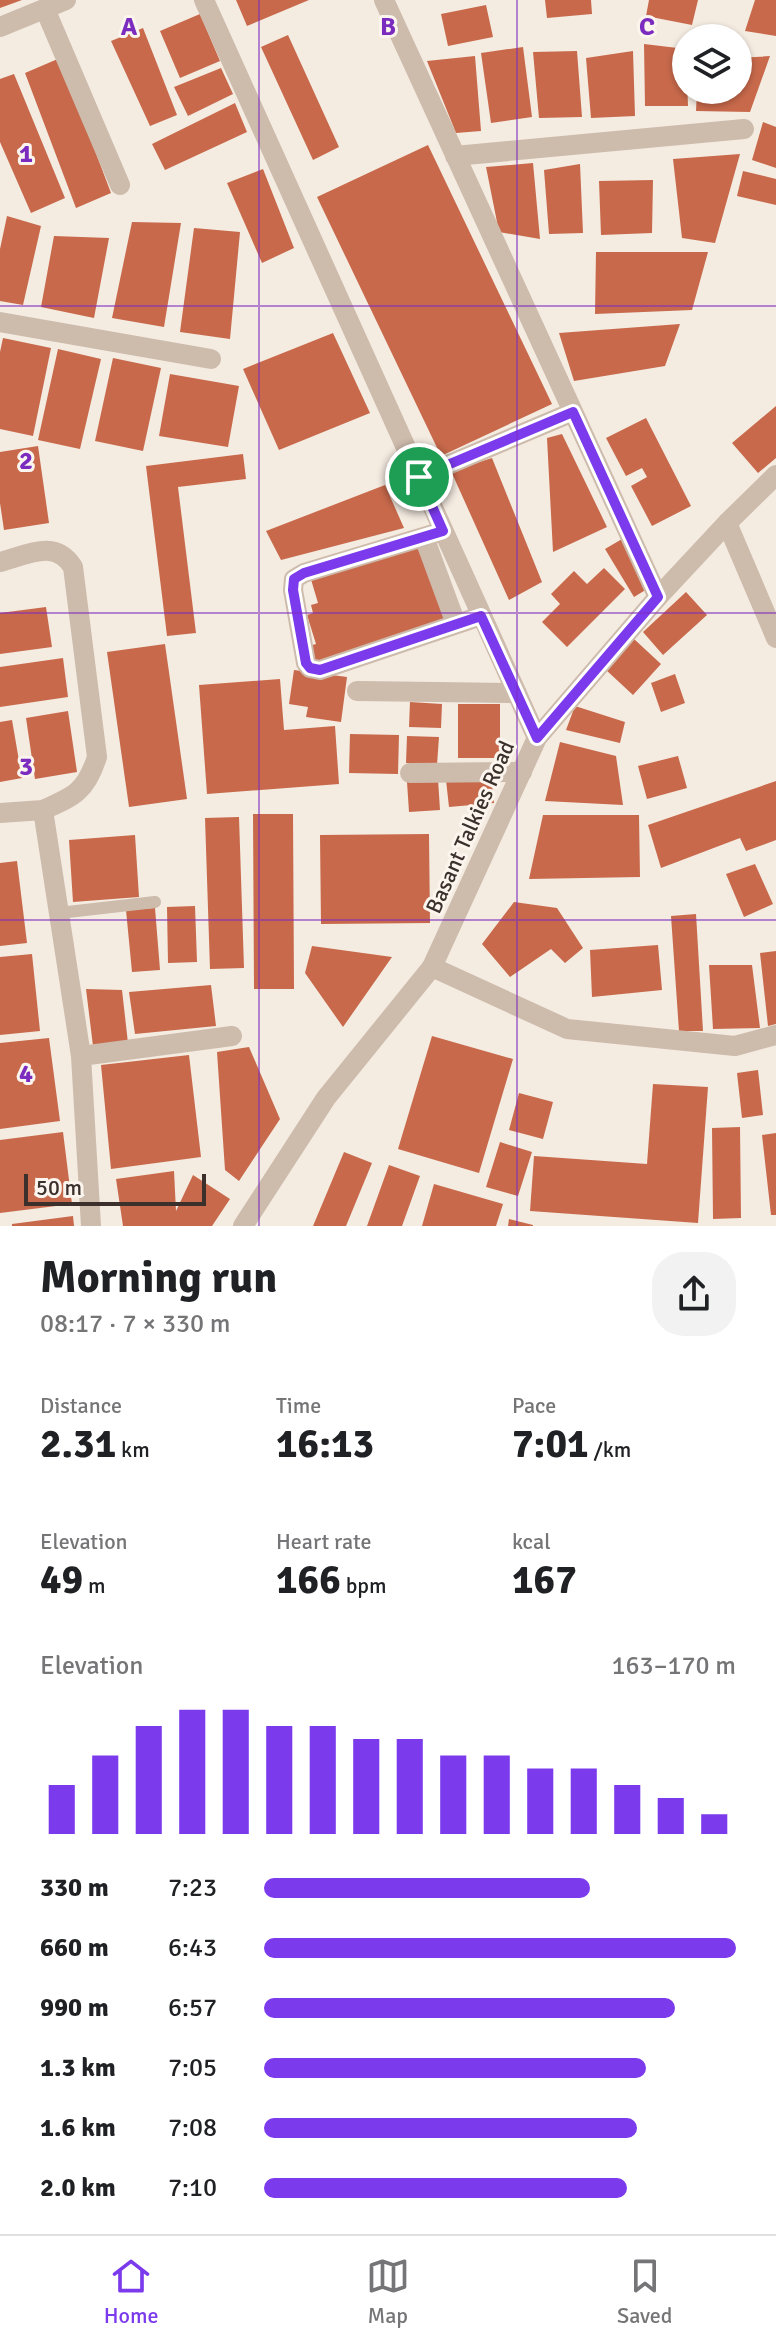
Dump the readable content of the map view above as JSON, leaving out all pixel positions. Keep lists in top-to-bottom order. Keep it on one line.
{"streets":{"street":["Basant Talkies Road"]},"scale_bar":"50 m","page":{"scale":"50 m","heading":["Morning run","08:17 · 7 × 330 m"],"stats":[["Distance","2.31 km"],["Time","16:13"],["Pace","7:01 /km"],["Elevation","49 m"],["Heart rate","166 bpm"],["kcal","167"]],"chart":["Elevation","163–170 m"],"list":[{"name":"330 m","note":"7:23"},{"name":"660 m","note":"6:43"},{"name":"990 m","note":"6:57"},{"name":"1.3 km","note":"7:05"},{"name":"1.6 km","note":"7:08"},{"name":"2.0 km","note":"7:10"}],"tabs":["Home","Map","Saved"]},"grid":{"columns":["A","B","C"],"rows":["1","2","3","4"]}}
